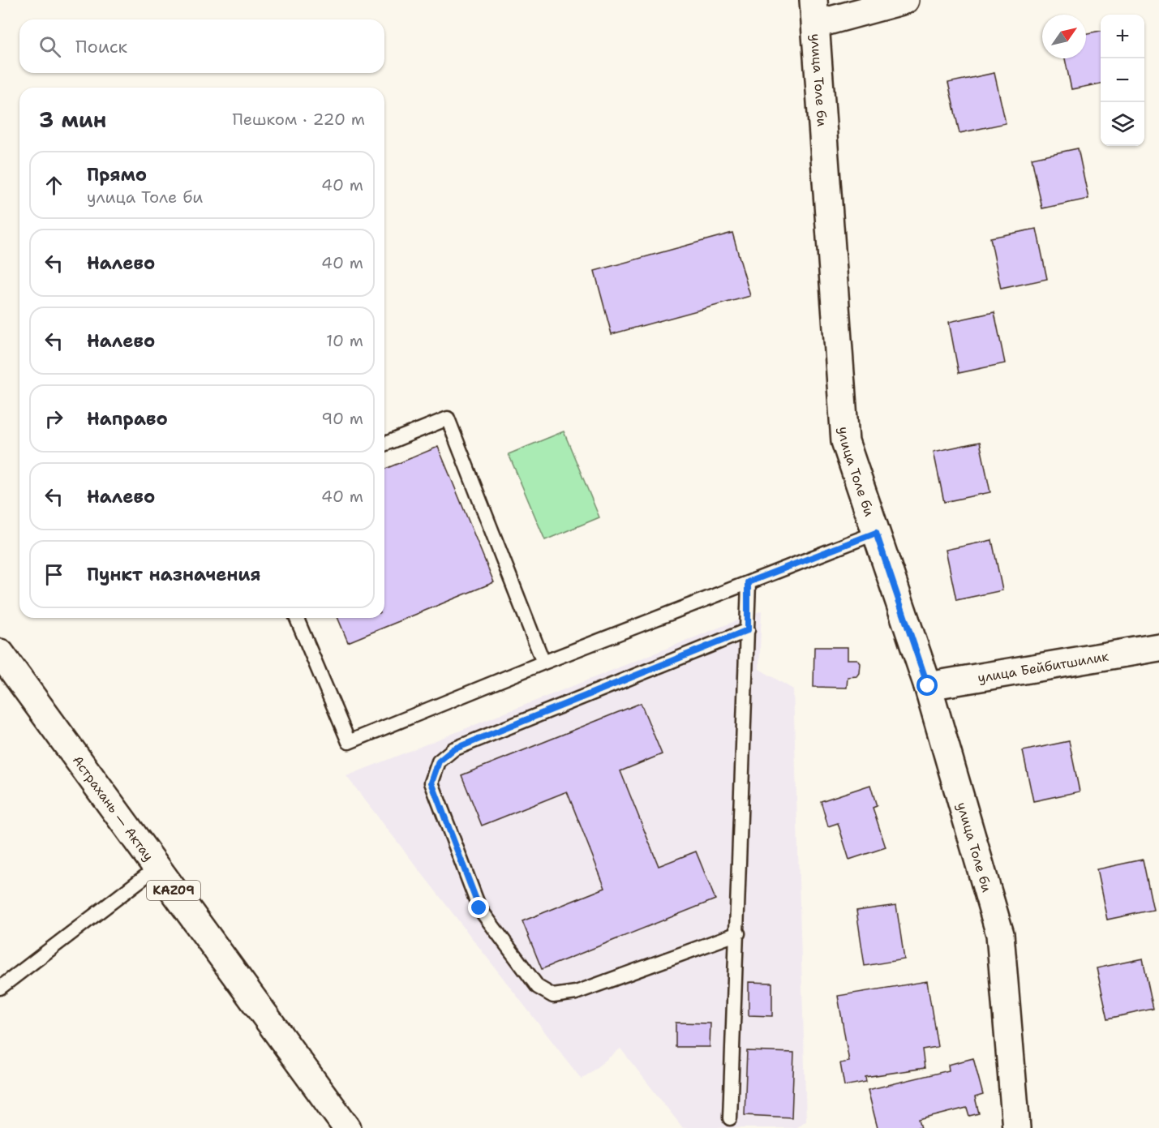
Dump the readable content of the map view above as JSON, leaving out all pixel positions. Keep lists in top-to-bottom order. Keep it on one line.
{"streets":{"main road":["улица Толе би","улица Бейбитшилик","Астрахань — Актау","KAZ09"]},"crossings":[["улица Толе би","улица Бейбитшилик"]],"north":"top right","page":{"map_buttons":["+","−"],"search":"Поиск","heading":["3 мин","Пешком · 220 m"],"list":[["Прямо","улица Толе би","40 m"],["Налево","40 m"],["Налево","10 m"],["Направо","90 m"],["Налево","40 m"],"Пункт назначения"]}}
